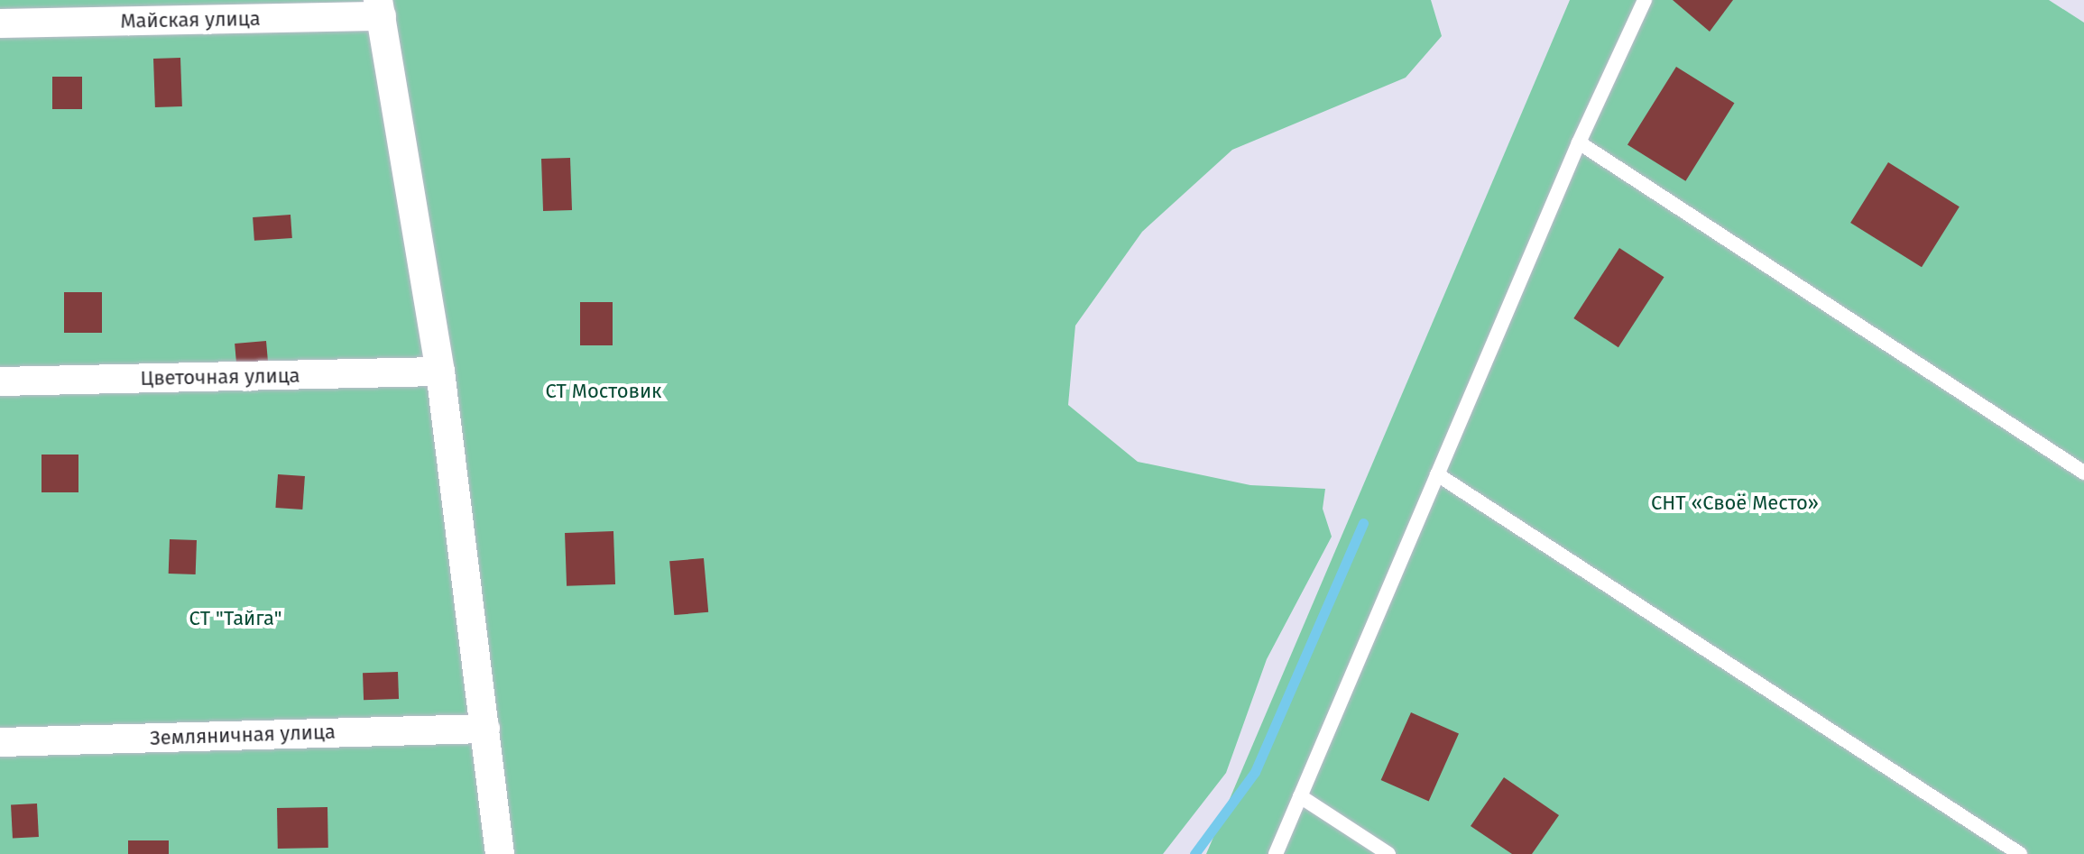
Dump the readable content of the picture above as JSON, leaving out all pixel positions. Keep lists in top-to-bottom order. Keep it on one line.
{"streets":{"street":["Майская улица","Цветочная улица","Земляничная улица"]},"parks":["СТ Мостовик","СНТ «Своё Место»","СТ \"Тайга\""]}
